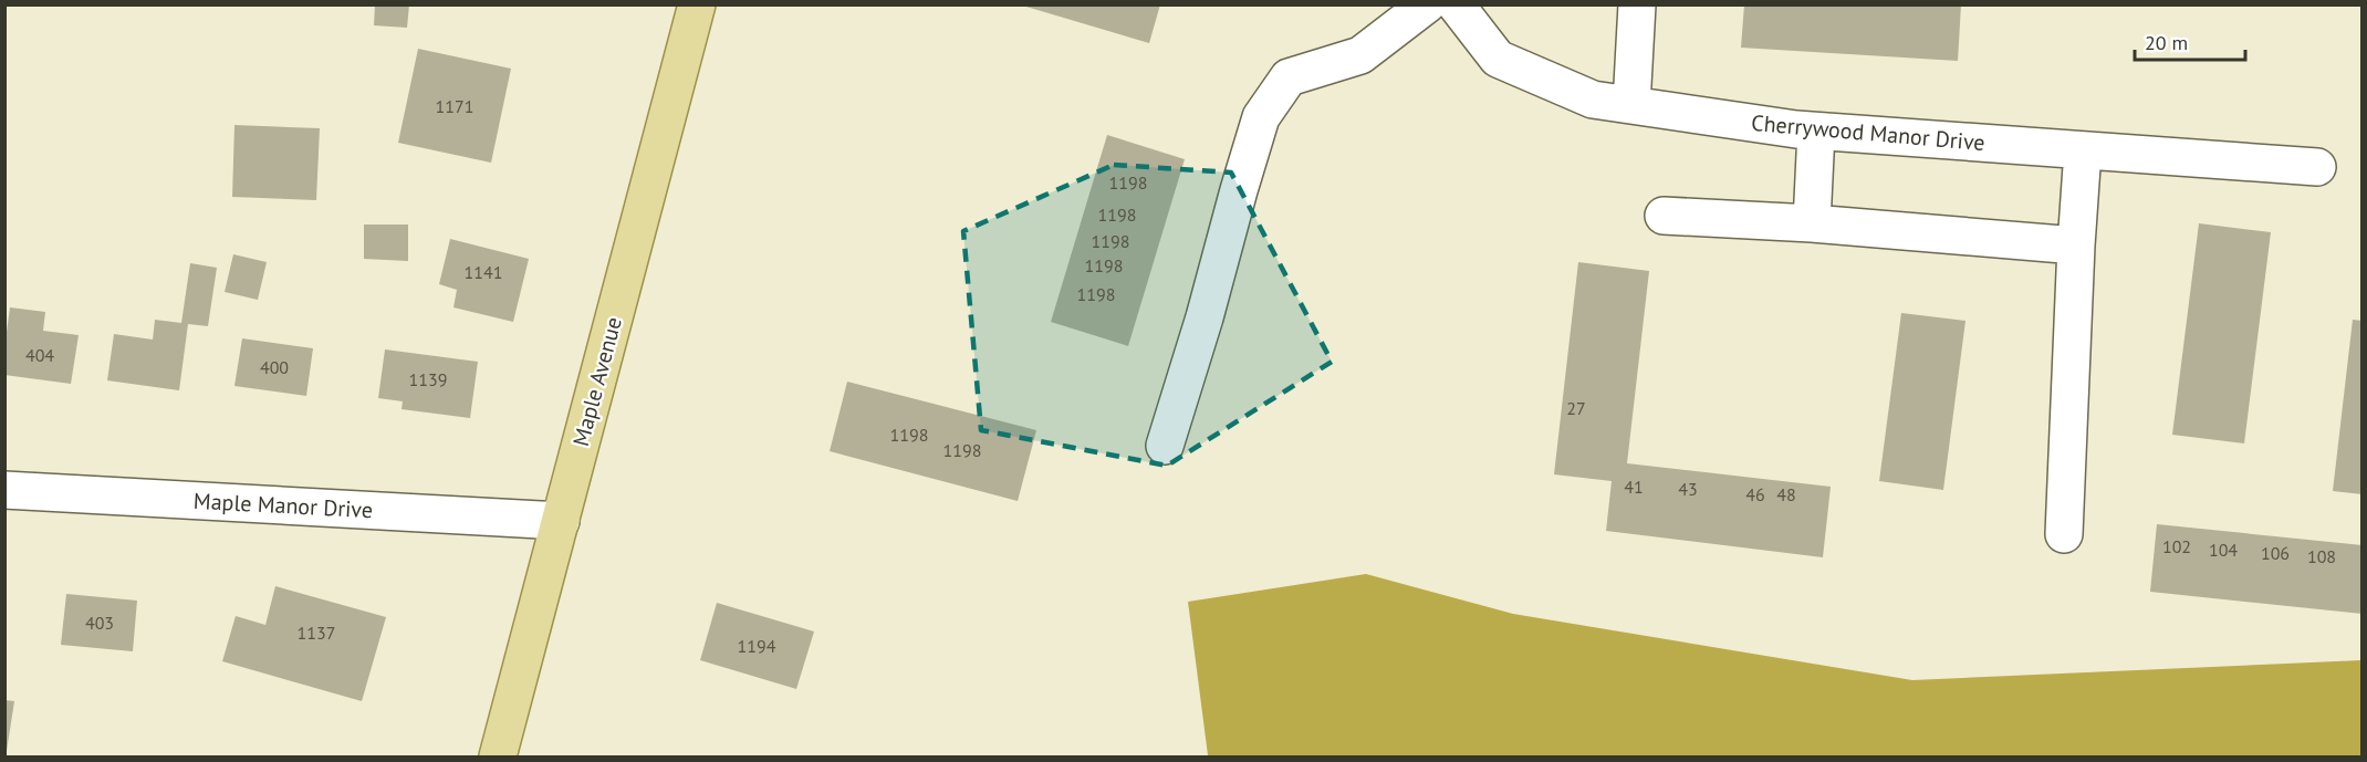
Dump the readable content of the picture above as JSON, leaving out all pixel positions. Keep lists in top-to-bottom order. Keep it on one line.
{"streets":{"main road":["Maple Avenue"],"street":["Cherrywood Manor Drive","Maple Manor Drive"]},"crossings":[["Maple Avenue","Maple Manor Drive"]],"house_numbers":["1171","1198","1198","1198","1198","1141","1198","404","400","1139","27","1198","1198","41","43","46","48","102","104","106","108","403","1137","1194"],"scale_bar":"20 m"}
